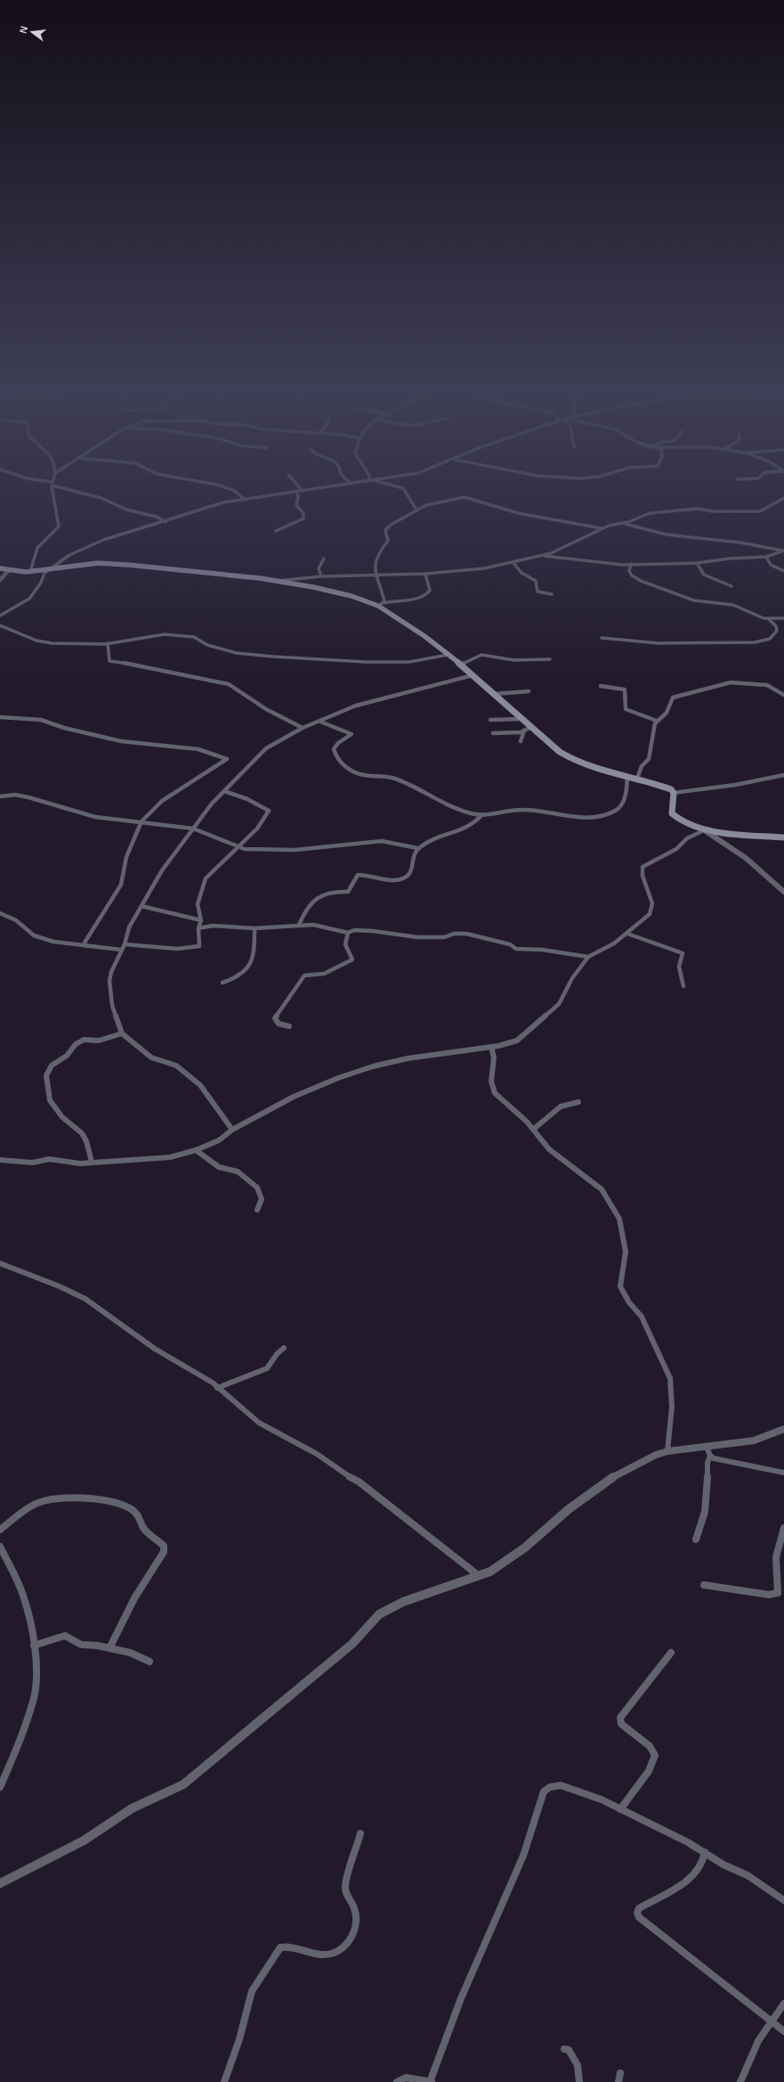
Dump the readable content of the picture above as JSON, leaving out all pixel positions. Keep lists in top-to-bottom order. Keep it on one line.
{"north":"left"}
